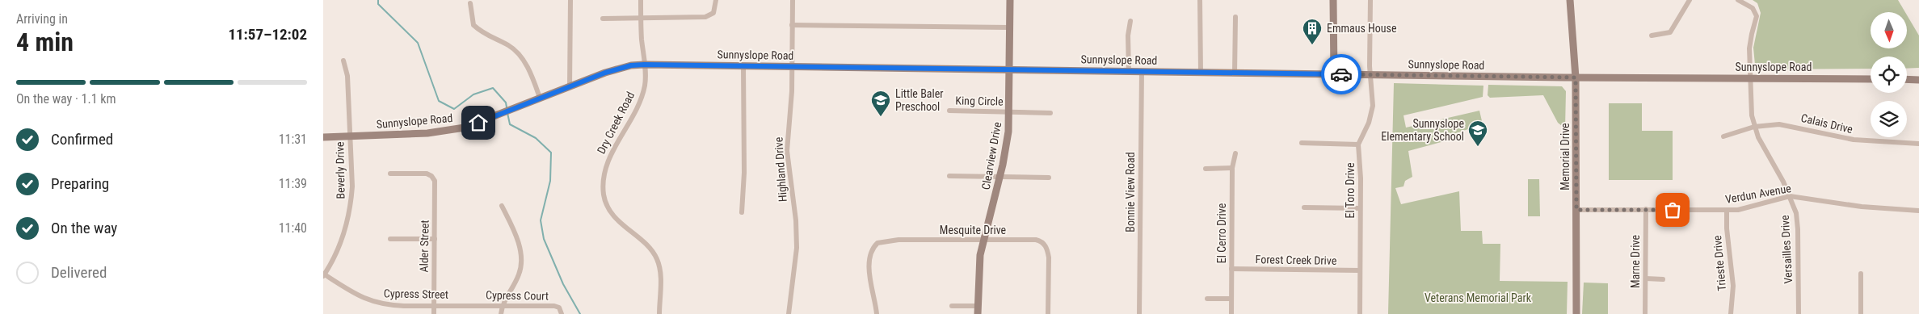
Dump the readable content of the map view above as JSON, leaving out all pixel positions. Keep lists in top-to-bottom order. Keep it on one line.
{"streets":{"street":["Sunnyslope Road","King Circle","Dry Creek Road","Calais Drive","Clearview Drive","Memorial Drive","Highland Drive","Beverly Drive","El Toro Drive","Bonnie View Road","Verdun Avenue","Mesquite Drive","El Cerro Drive","Alder Street","Versailles Drive","Forest Creek Drive","Marne Drive","Trieste Drive","Cypress Street","Cypress Court"]},"crossings":[["Sunnyslope Road","Dry Creek Road"],["Sunnyslope Road","Clearview Drive"],["Sunnyslope Road","Memorial Drive"],["Sunnyslope Road","Highland Drive"],["Sunnyslope Road","Beverly Drive"],["Sunnyslope Road","Bonnie View Road"],["Sunnyslope Road","Versailles Drive"],["King Circle","Clearview Drive"],["Calais Drive","Versailles Drive"],["Clearview Drive","Mesquite Drive"],["Memorial Drive","Verdun Avenue"],["Beverly Drive","Cypress Street"],["El Toro Drive","Forest Creek Drive"],["Verdun Avenue","Versailles Drive"],["Verdun Avenue","Marne Drive"],["Verdun Avenue","Trieste Drive"],["El Cerro Drive","Forest Creek Drive"],["Alder Street","Cypress Street"],["Cypress Street","Cypress Court"]],"parks":["Veterans Memorial Park"],"places":{"building":["Emmaus House"],"school or university":["Little Baler Preschool","Sunnyslope Elementary School"]},"north":"bottom","page":{"heading":["4 min","Arriving in","11:57–12:02"],"bar":"On the way · 1.1 km","list":[["Confirmed","11:31"],["Preparing","11:39"],["On the way","11:40"],"Delivered"]}}
